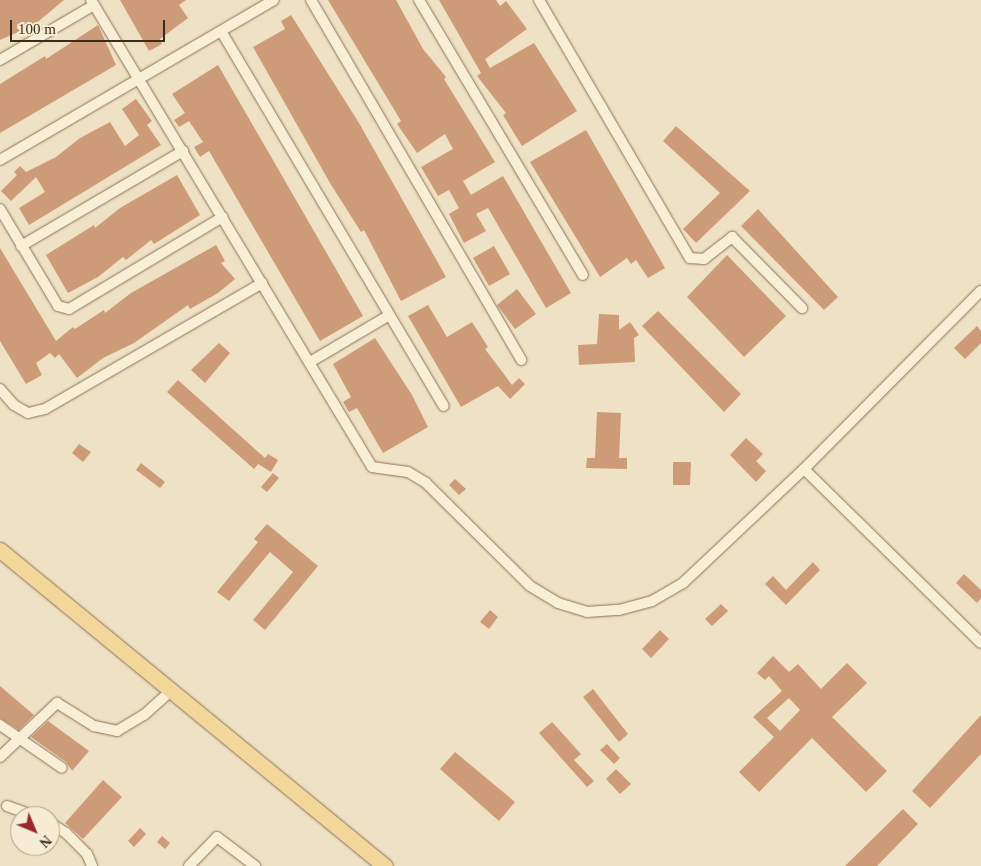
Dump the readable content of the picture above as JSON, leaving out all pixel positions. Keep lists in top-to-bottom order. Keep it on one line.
{"scale_bar":"100 m","north":"bottom right"}
